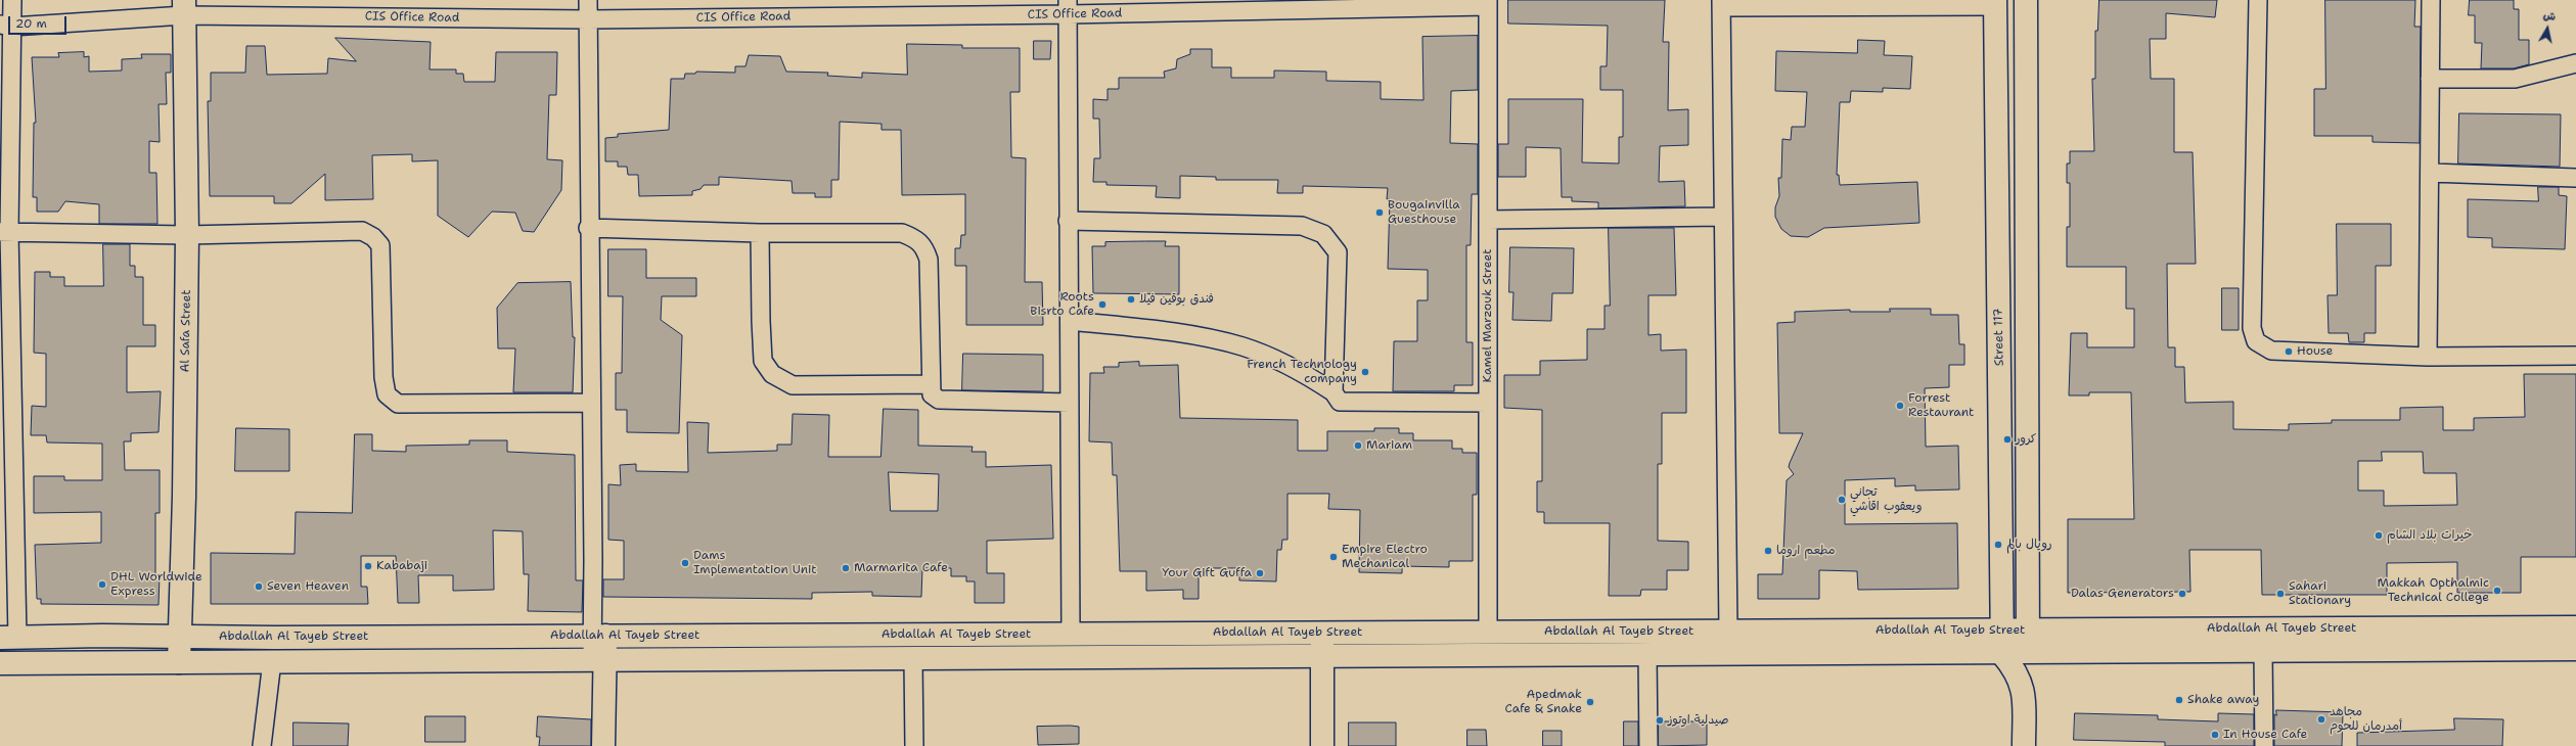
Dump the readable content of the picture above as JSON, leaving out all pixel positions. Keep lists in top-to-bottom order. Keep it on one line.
{"streets":{"main road":["Al Safa Street","Street 117","Abdallah Al Tayeb Street"],"street":["CIS Office Road","Kamel Marzouk Street"]},"crossings":[["CIS Office Road","Kamel Marzouk Street"],["CIS Office Road","Al Safa Street"],["Kamel Marzouk Street","Abdallah Al Tayeb Street"],["Al Safa Street","Abdallah Al Tayeb Street"],["Street 117","Abdallah Al Tayeb Street"]],"places":["Bougainvilla Guesthouse","فندق بوقين فيلا","Roots Bisrto Cafe","House","French Technology company","Forrest Restaurant","كرور","Mariam","تجاني ويعقوب اقاشي","خيرات بلاد الشام","رويال بالم","مطعم اروما","Empire Electro Mechanical","Dams Implementation Unit","Kababaji","Marmarita Cafe","Your Gift Guffa","DHL Worldwide Express","Seven Heaven","Makkah Opthalmic Technical College","Dalas Generators","Sahari Stationary","Shake away","Apedmak Cafe & Snake","مجاهد أمدرمان للحوم","صيدلية اوتوز","In House Cafe"],"scale_bar":"20 m","north":"top"}
